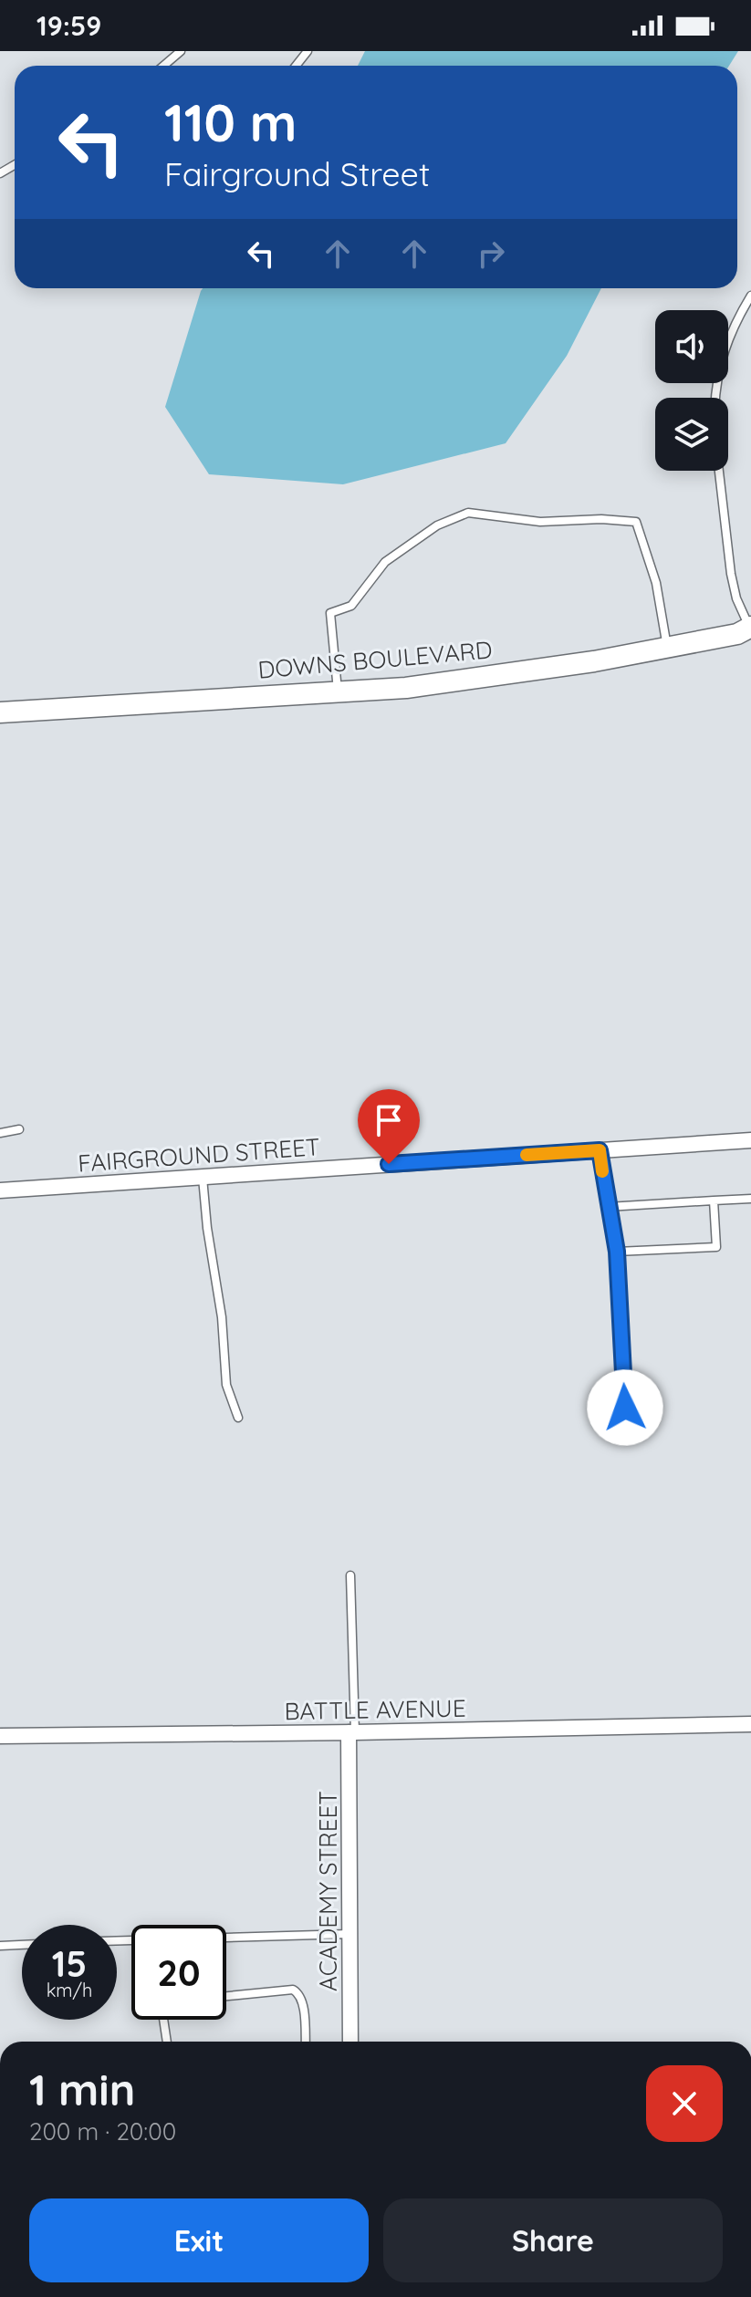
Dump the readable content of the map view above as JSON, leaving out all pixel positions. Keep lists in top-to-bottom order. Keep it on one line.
{"streets":{"street":["DOWNS BOULEVARD","FAIRGROUND STREET","BATTLE AVENUE","ACADEMY STREET"]},"crossings":[["BATTLE AVENUE","ACADEMY STREET"]],"page":{"status":"19:59","turn":["110 m","Fairground Street"],"speed":"15 km/h","limit":"20","heading":["1 min","200 m · 20:00"],"buttons":["Exit","Share"]}}
